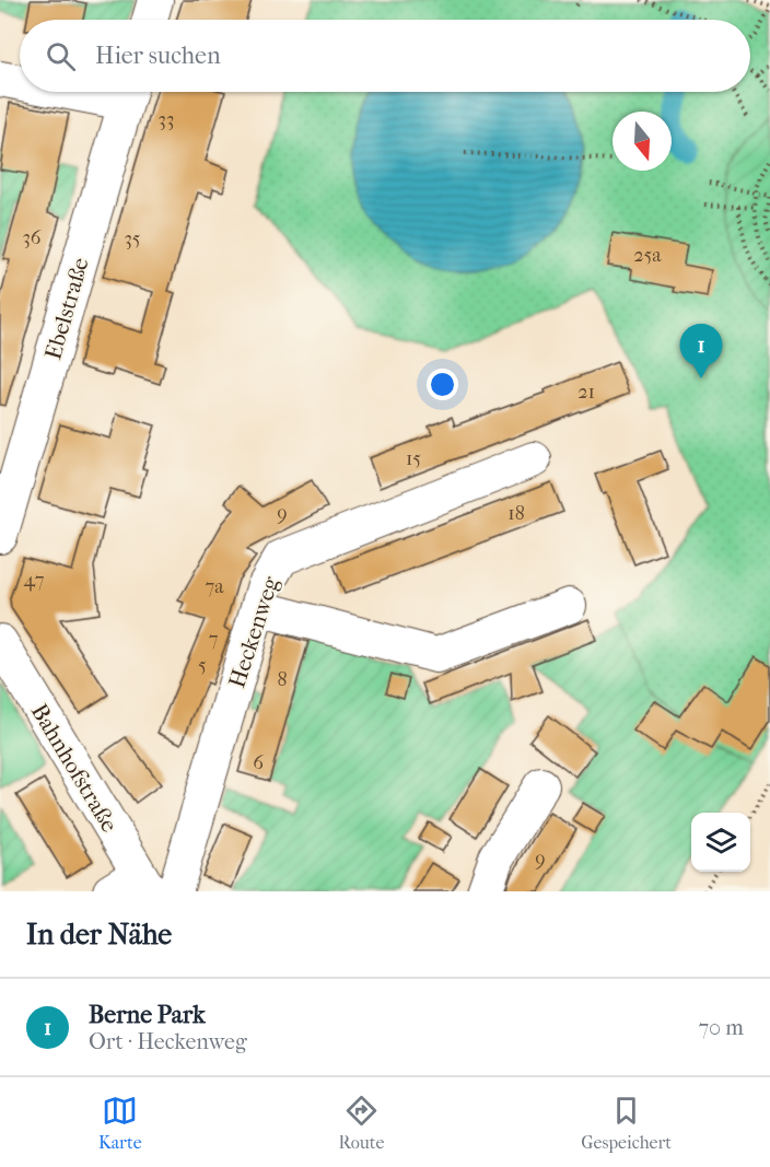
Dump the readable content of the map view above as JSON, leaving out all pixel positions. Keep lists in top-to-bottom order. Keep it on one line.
{"streets":{"street":["Ebelstraße","Heckenweg","Bahnhofstraße"]},"house_numbers":["33","36","35","25a","21","15","9","18","47","7a","7","5","8","6","9"],"north":"bottom","page":{"search":"Hier suchen","pins":"1","heading":"In der Nähe","list":[{"mark":"1","name":"Berne Park","note":"Ort · Heckenweg","value":"70 m"}],"nav":["Karte","Route","Gespeichert"]}}
